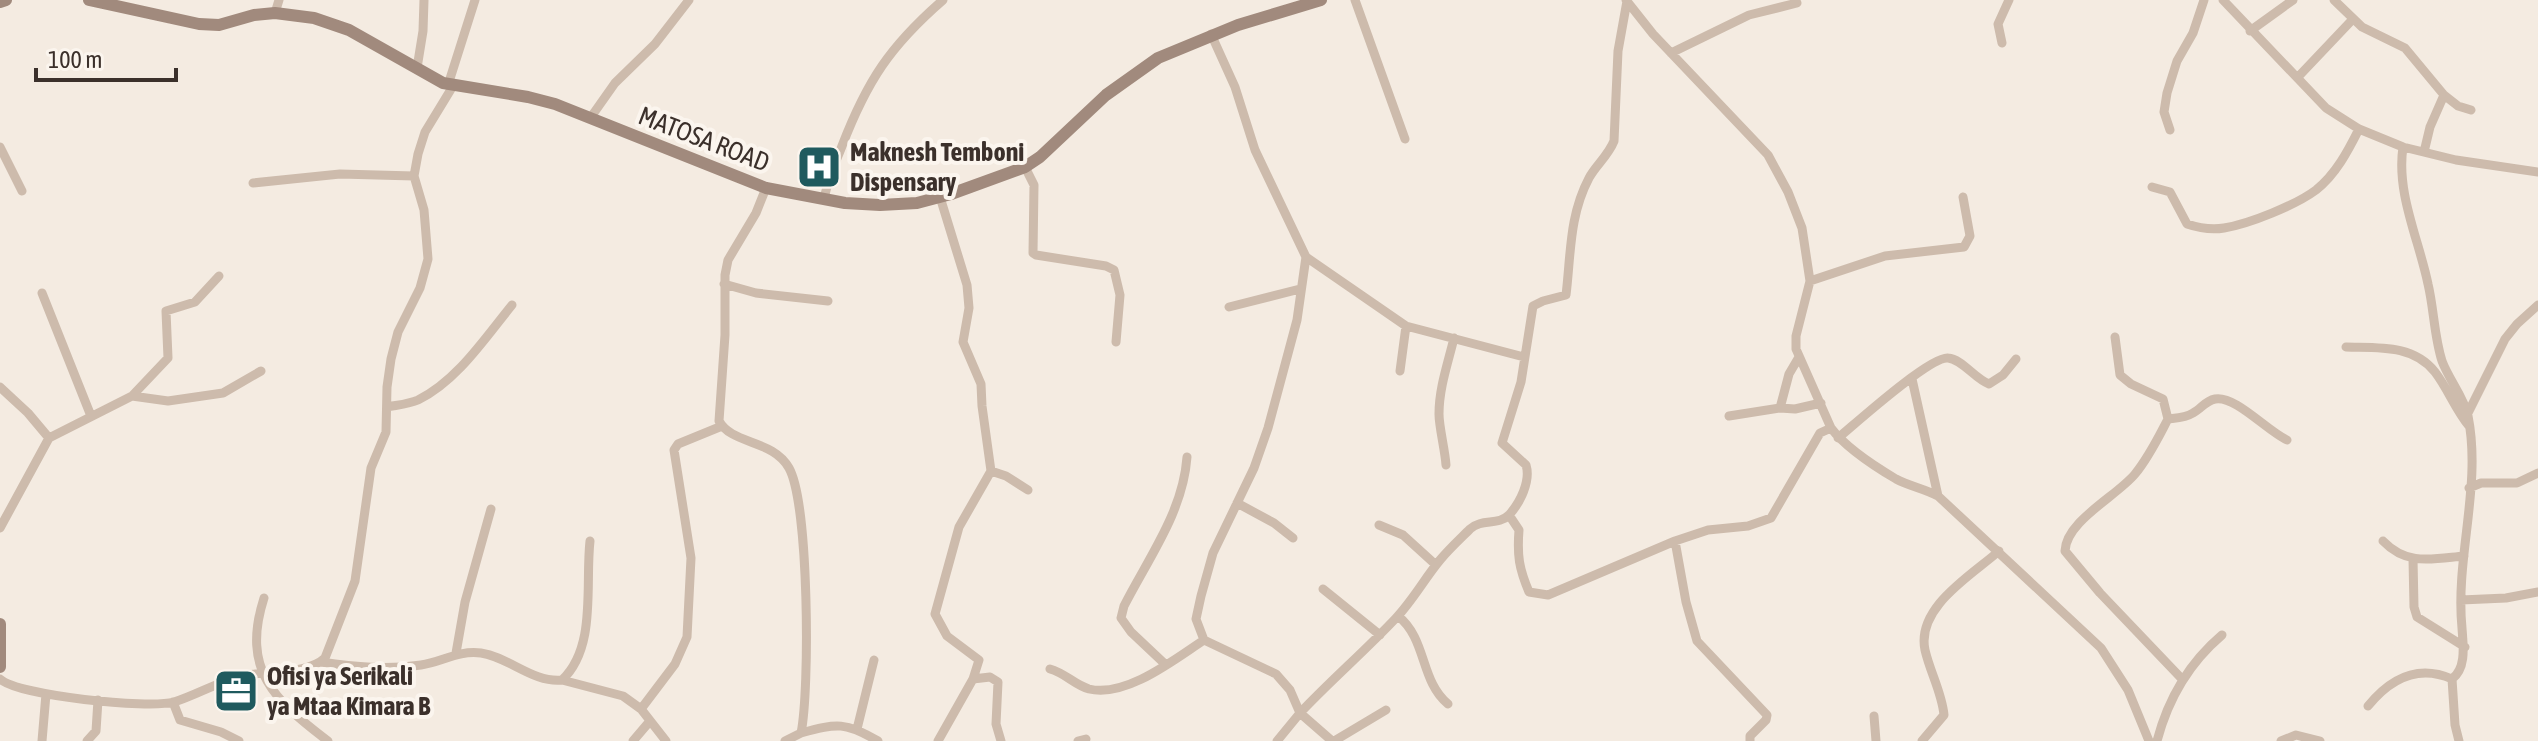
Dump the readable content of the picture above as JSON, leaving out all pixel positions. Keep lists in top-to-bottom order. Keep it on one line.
{"streets":{"street":["MATOSA ROAD"]},"places":{"hospital":["Maknesh Temboni Dispensary"],"office":["Ofisi ya Serikali ya Mtaa Kimara B"]},"scale_bar":"100 m"}
